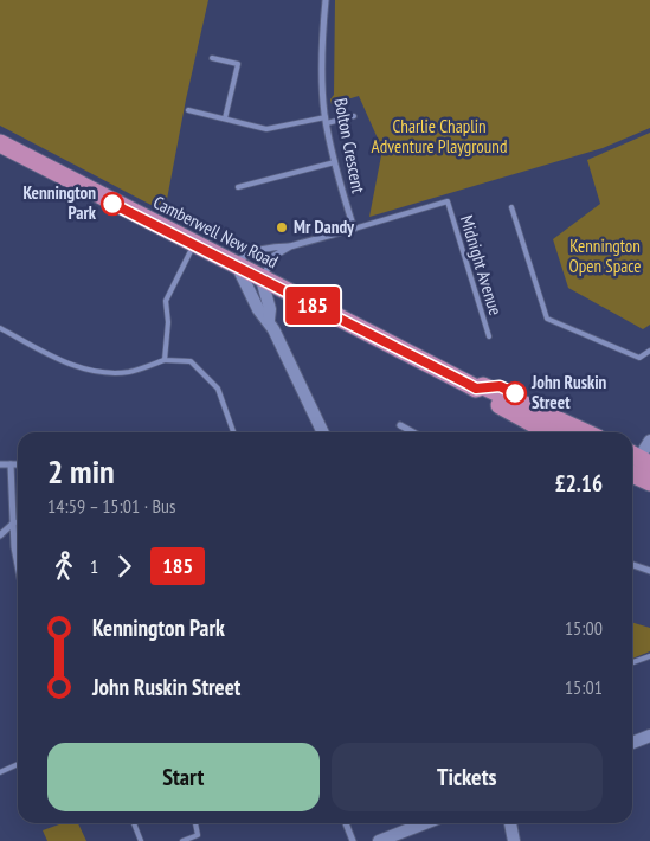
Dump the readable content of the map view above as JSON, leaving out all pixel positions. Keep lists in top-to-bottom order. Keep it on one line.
{"streets":{"highway":["Camberwell New Road"],"street":["Bolton Crescent"],"lane":["Midnight Avenue"]},"crossings":[["Bolton Crescent","Midnight Avenue"]],"parks":["Charlie Chaplin Adventure Playground","Kennington Open Space"],"places":["Kennington Park","Mr Dandy","John Ruskin Street"],"lines":["bus line 185"],"page":{"on_map":"185","heading":["2 min","14:59 – 15:01 · Bus","£2.16"],"legs":["1","185"],"list":[{"name":"Kennington Park","value":"15:00"},{"name":"John Ruskin Street","value":"15:01"}],"buttons":["Start","Tickets"]}}
